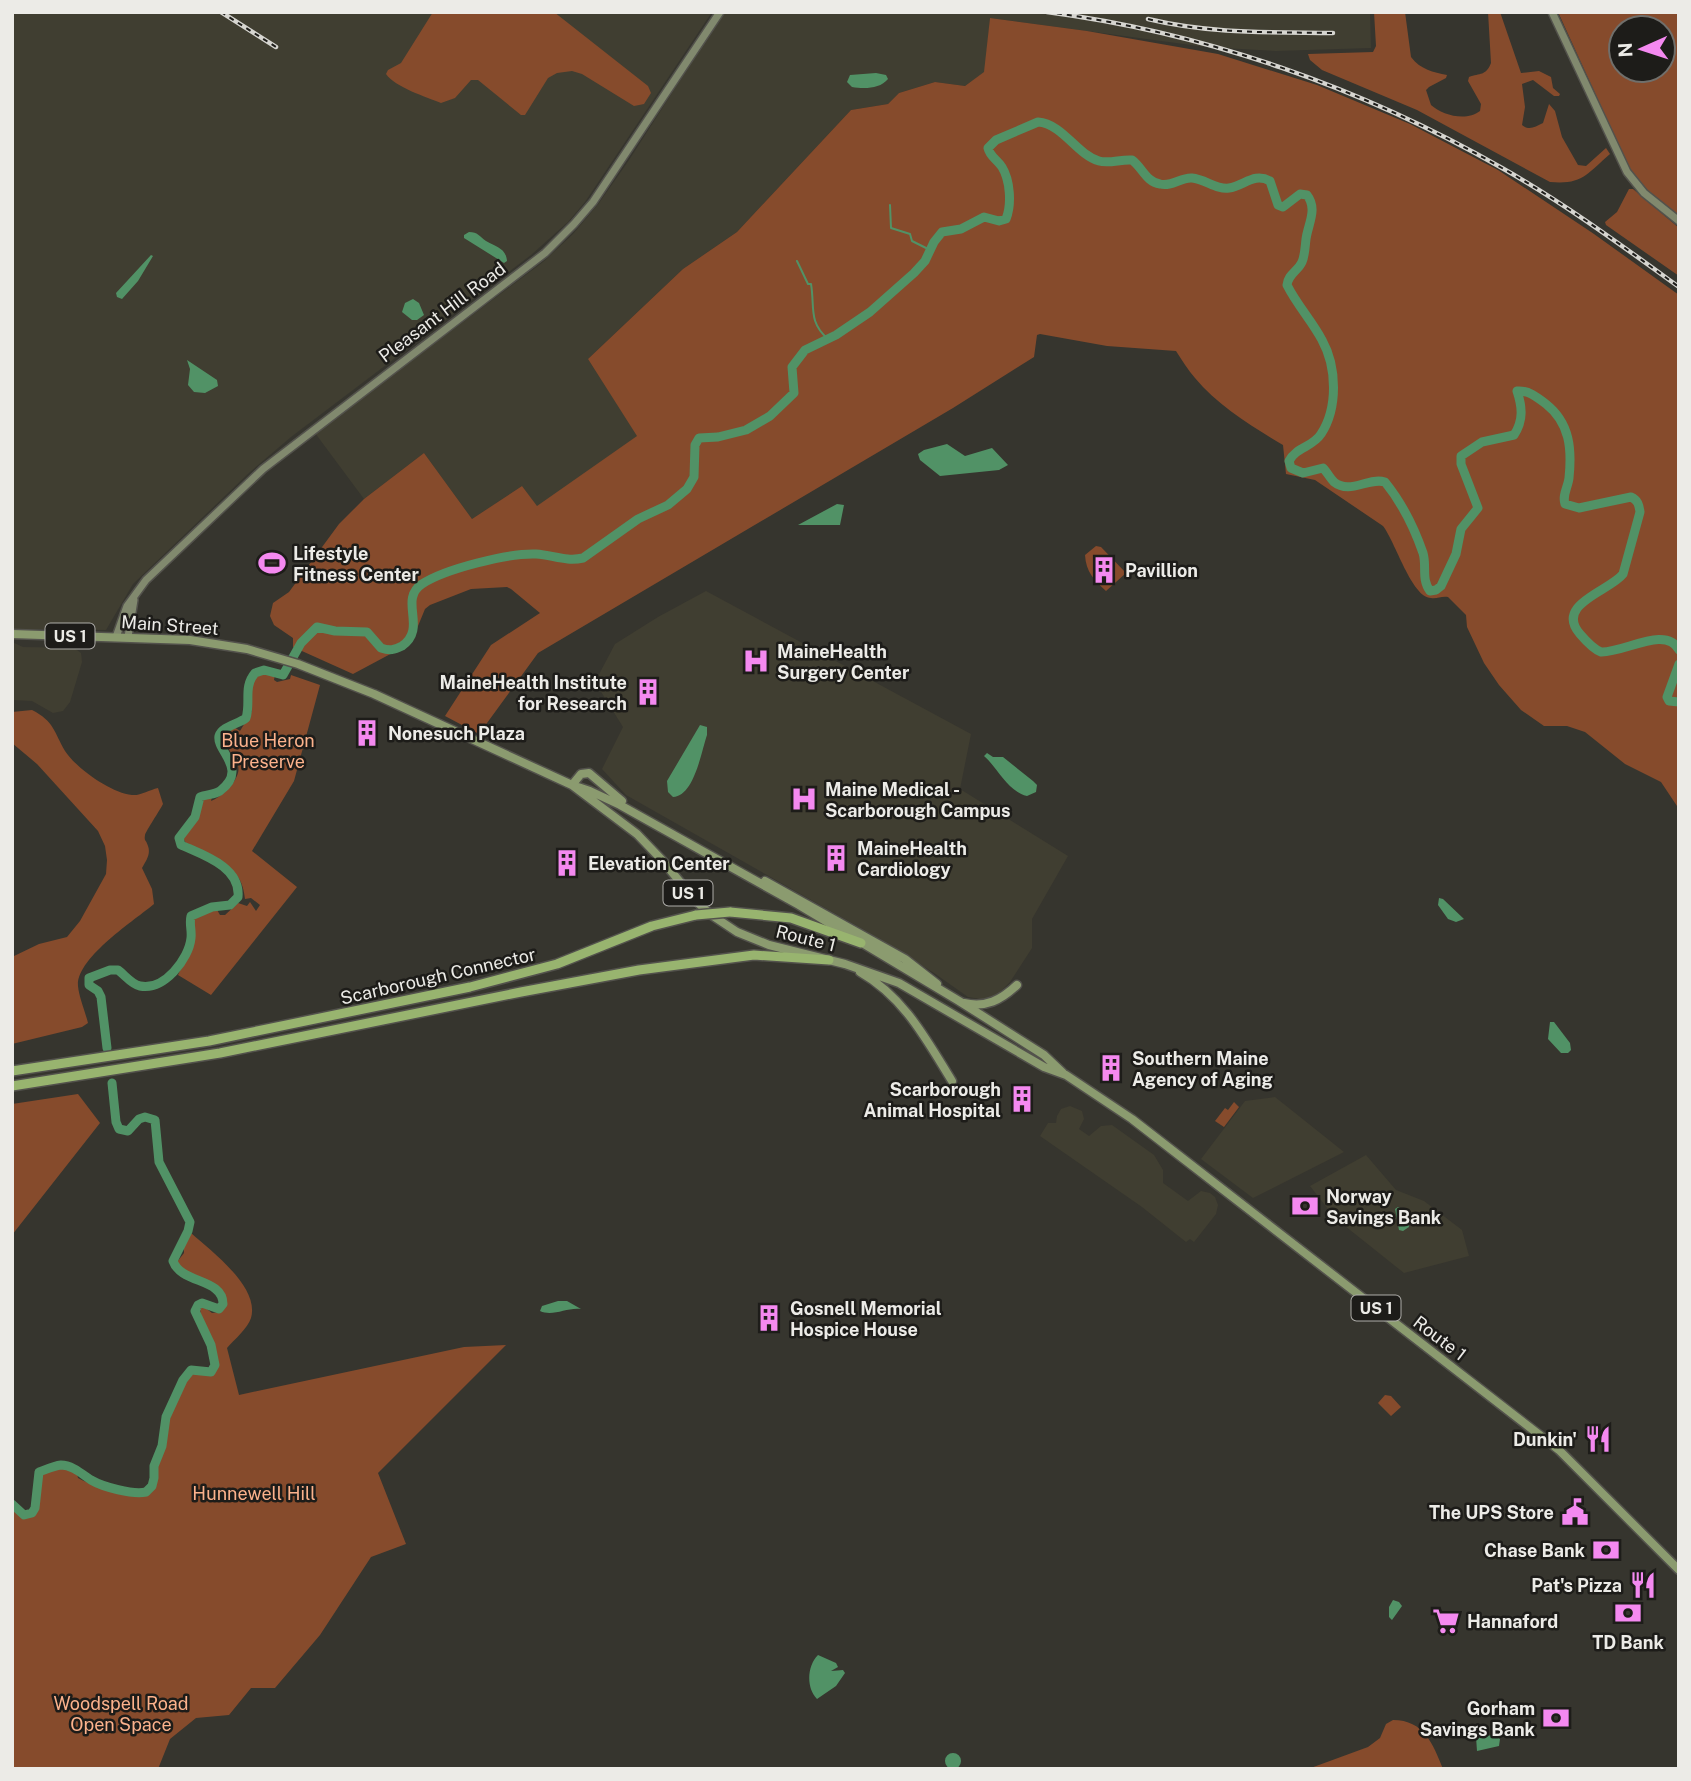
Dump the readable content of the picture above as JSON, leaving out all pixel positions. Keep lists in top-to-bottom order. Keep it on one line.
{"streets":{"highway":["Scarborough Connector"],"main road":["Main Street","US 1","Route 1"],"street":["Pleasant Hill Road"]},"crossings":[["Pleasant Hill Road","Main Street"],["Main Street","Route 1"],["Route 1","Scarborough Connector"]],"parks":["Blue Heron Preserve","Hunnewell Hill","Woodspell Road Open Space"],"places":{"sports":["Lifestyle Fitness Center"],"building":["Pavillion","MaineHealth Institute for Research","Nonesuch Plaza","MaineHealth Cardiology","Elevation Center","Southern Maine Agency of Aging","Scarborough Animal Hospital","Gosnell Memorial Hospice House"],"hospital":["MaineHealth Surgery Center","Maine Medical - Scarborough Campus"],"bank":["Norway Savings Bank","Chase Bank","TD Bank","Gorham Savings Bank"],"restaurant":["Dunkin'","Pat's Pizza"],"public building":["The UPS Store"],"supermarket":["Hannaford"]},"north":"left"}
